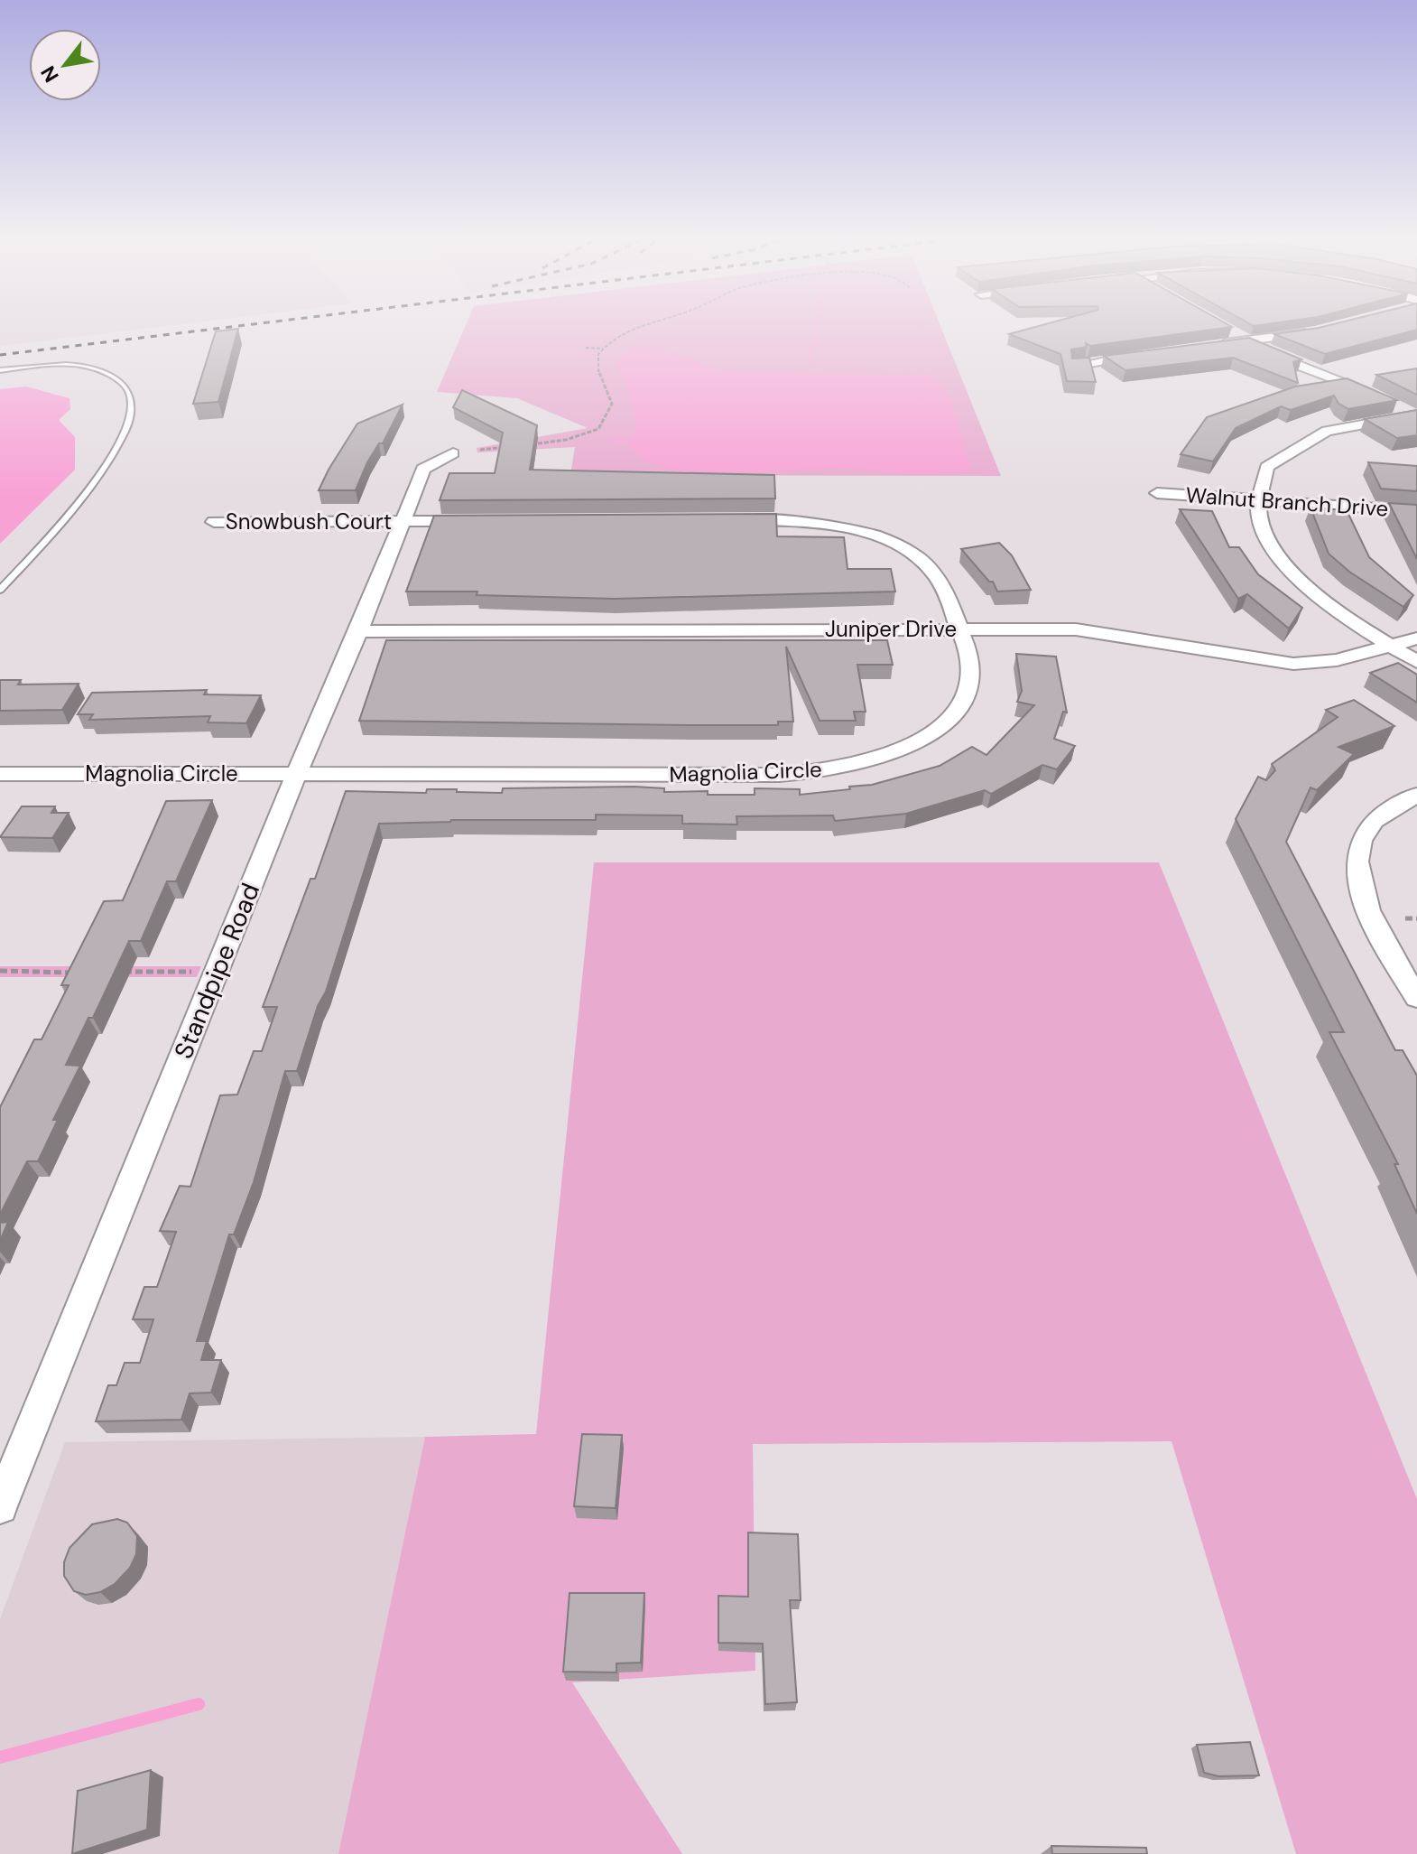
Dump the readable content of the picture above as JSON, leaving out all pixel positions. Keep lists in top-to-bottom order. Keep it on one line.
{"streets":{"street":["Walnut Branch Drive","Snowbush Court","Juniper Drive","Magnolia Circle","Standpipe Road"]},"crossings":[["Snowbush Court","Standpipe Road"],["Juniper Drive","Magnolia Circle"],["Juniper Drive","Standpipe Road"],["Magnolia Circle","Standpipe Road"]],"north":"bottom left"}
